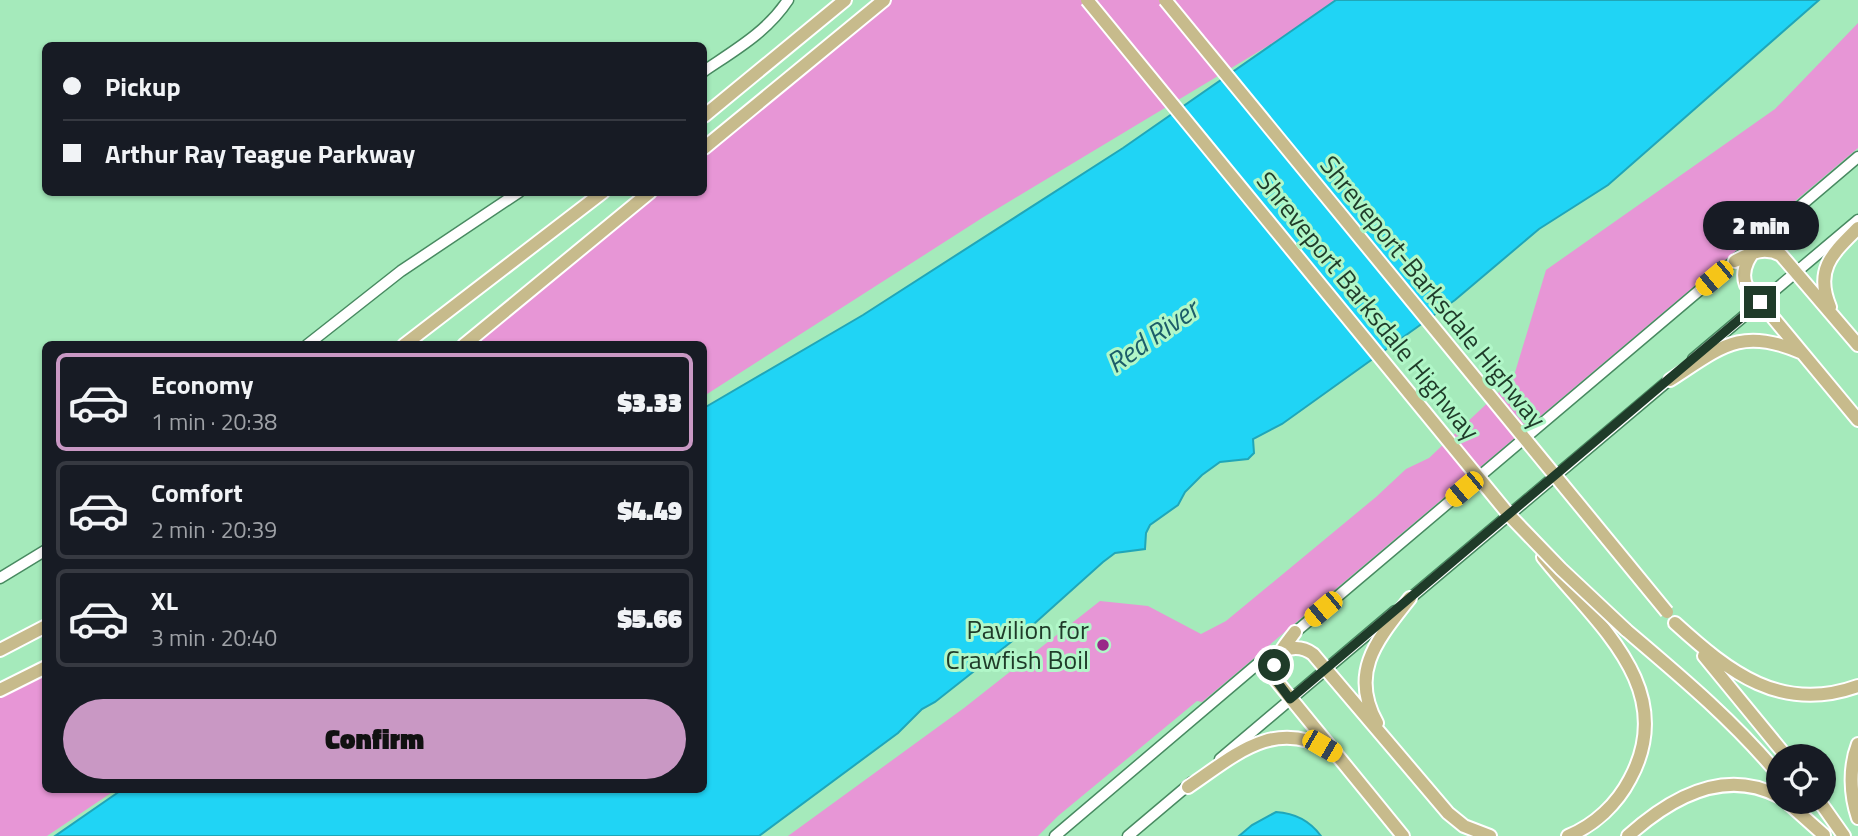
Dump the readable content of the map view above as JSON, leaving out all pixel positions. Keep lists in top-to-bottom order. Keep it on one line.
{"streets":{"main road":["Shreveport-Barksdale Highway","Shreveport Barksdale Highway"]},"water":["Red River"],"places":["Pavilion for Crawfish Boil"],"page":{"banner":["Pickup","Arthur Ray Teague Parkway"],"bubble":"2 min","list":[{"name":"Economy","note":"1 min · 20:38","value":"$3.33"},{"name":"Comfort","note":"2 min · 20:39","value":"$4.49"},{"name":"XL","note":"3 min · 20:40","value":"$5.66"}],"buttons":"Confirm"}}
